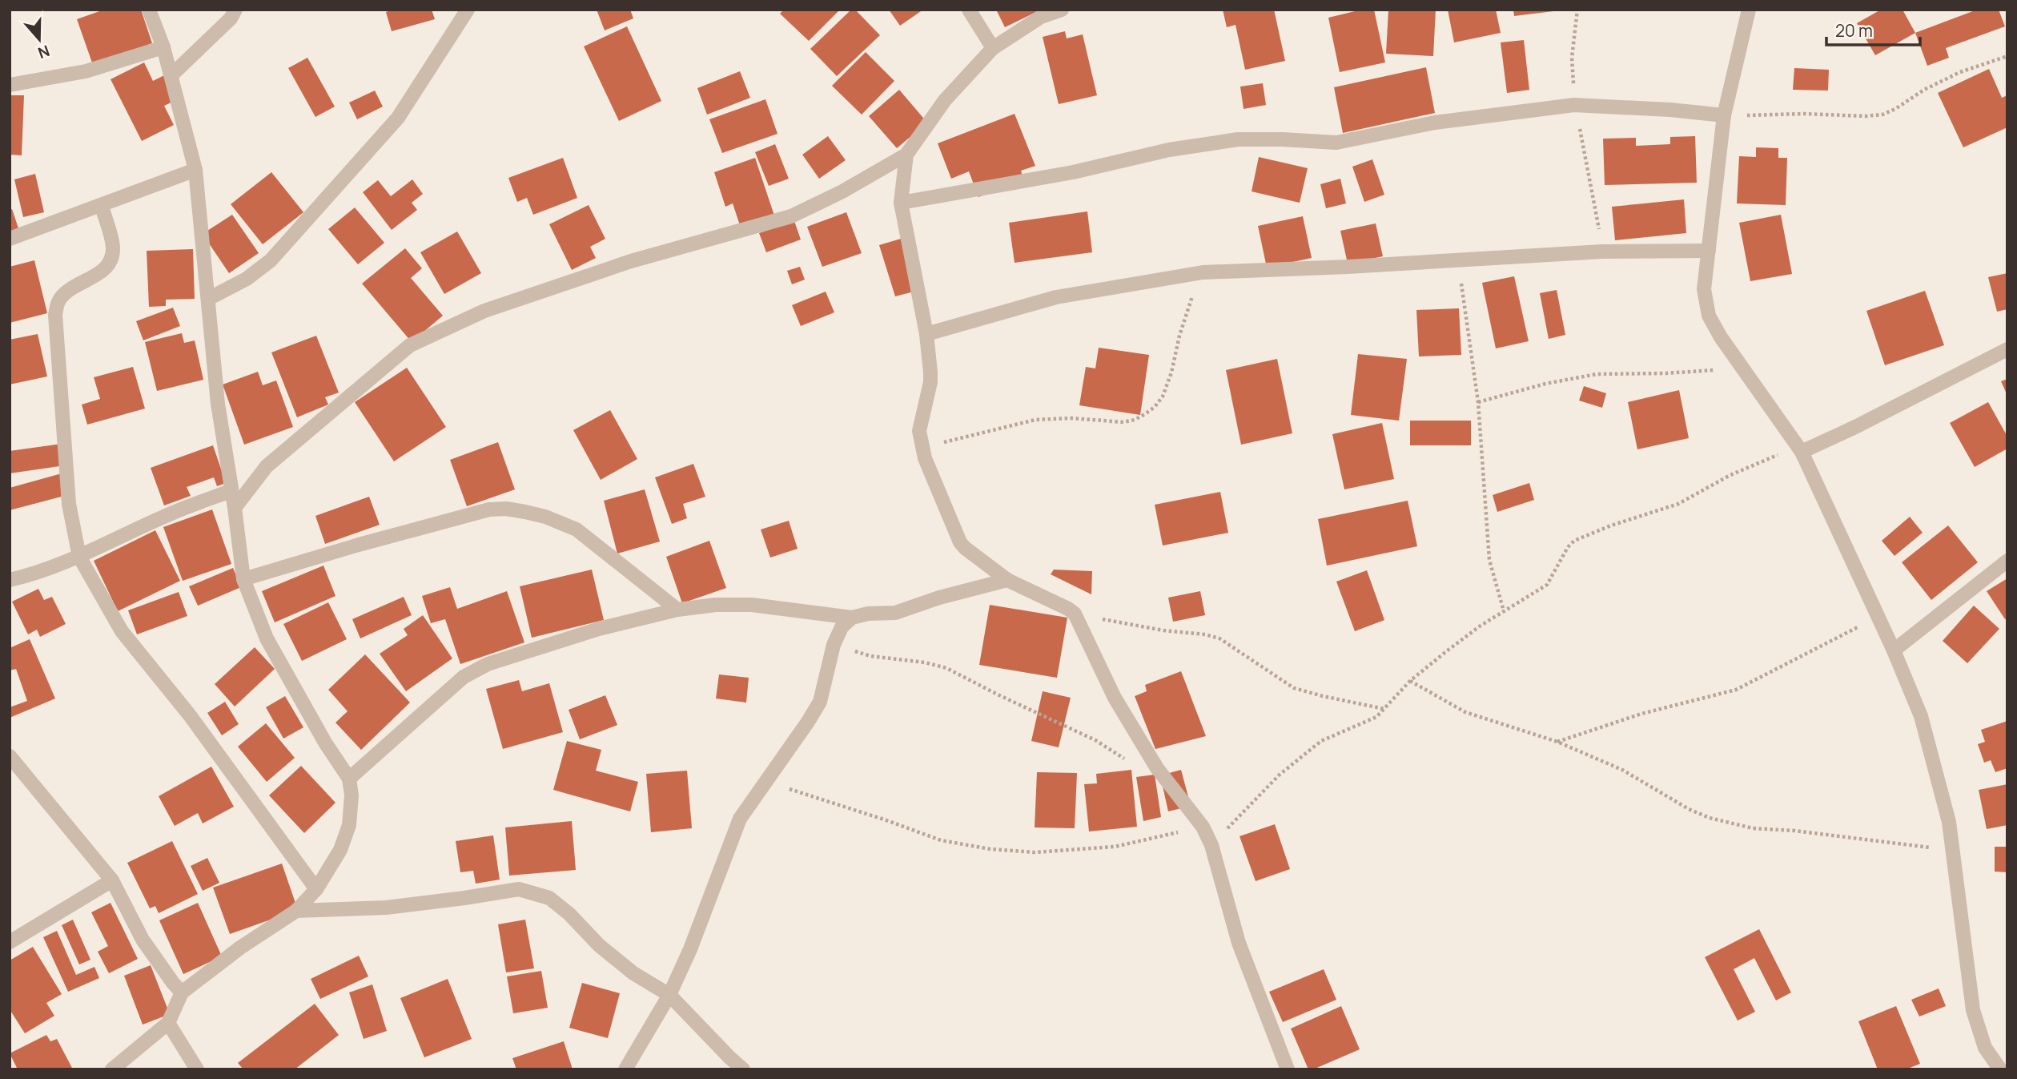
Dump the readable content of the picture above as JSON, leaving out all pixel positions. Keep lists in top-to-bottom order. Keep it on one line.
{"scale_bar":"20 m","north":"bottom"}
